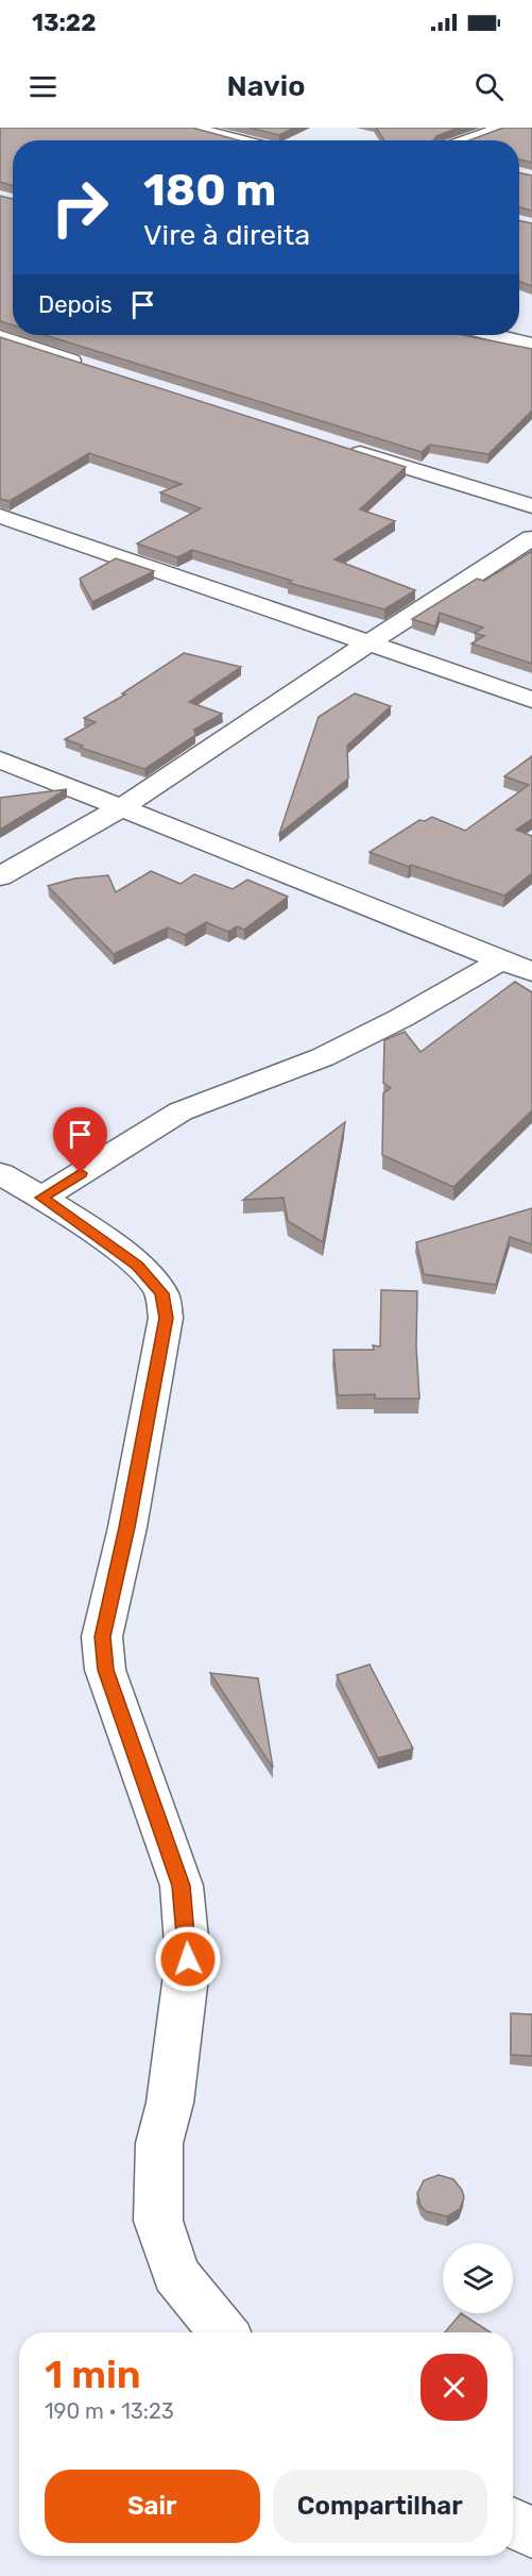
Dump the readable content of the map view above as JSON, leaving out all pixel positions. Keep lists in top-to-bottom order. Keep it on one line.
{"page":{"status":"13:22","header":"Navio","turn":["180 m","Vire à direita"],"then":"Depois","heading":["1 min","190 m · 13:23"],"buttons":["Sair","Compartilhar"]}}
